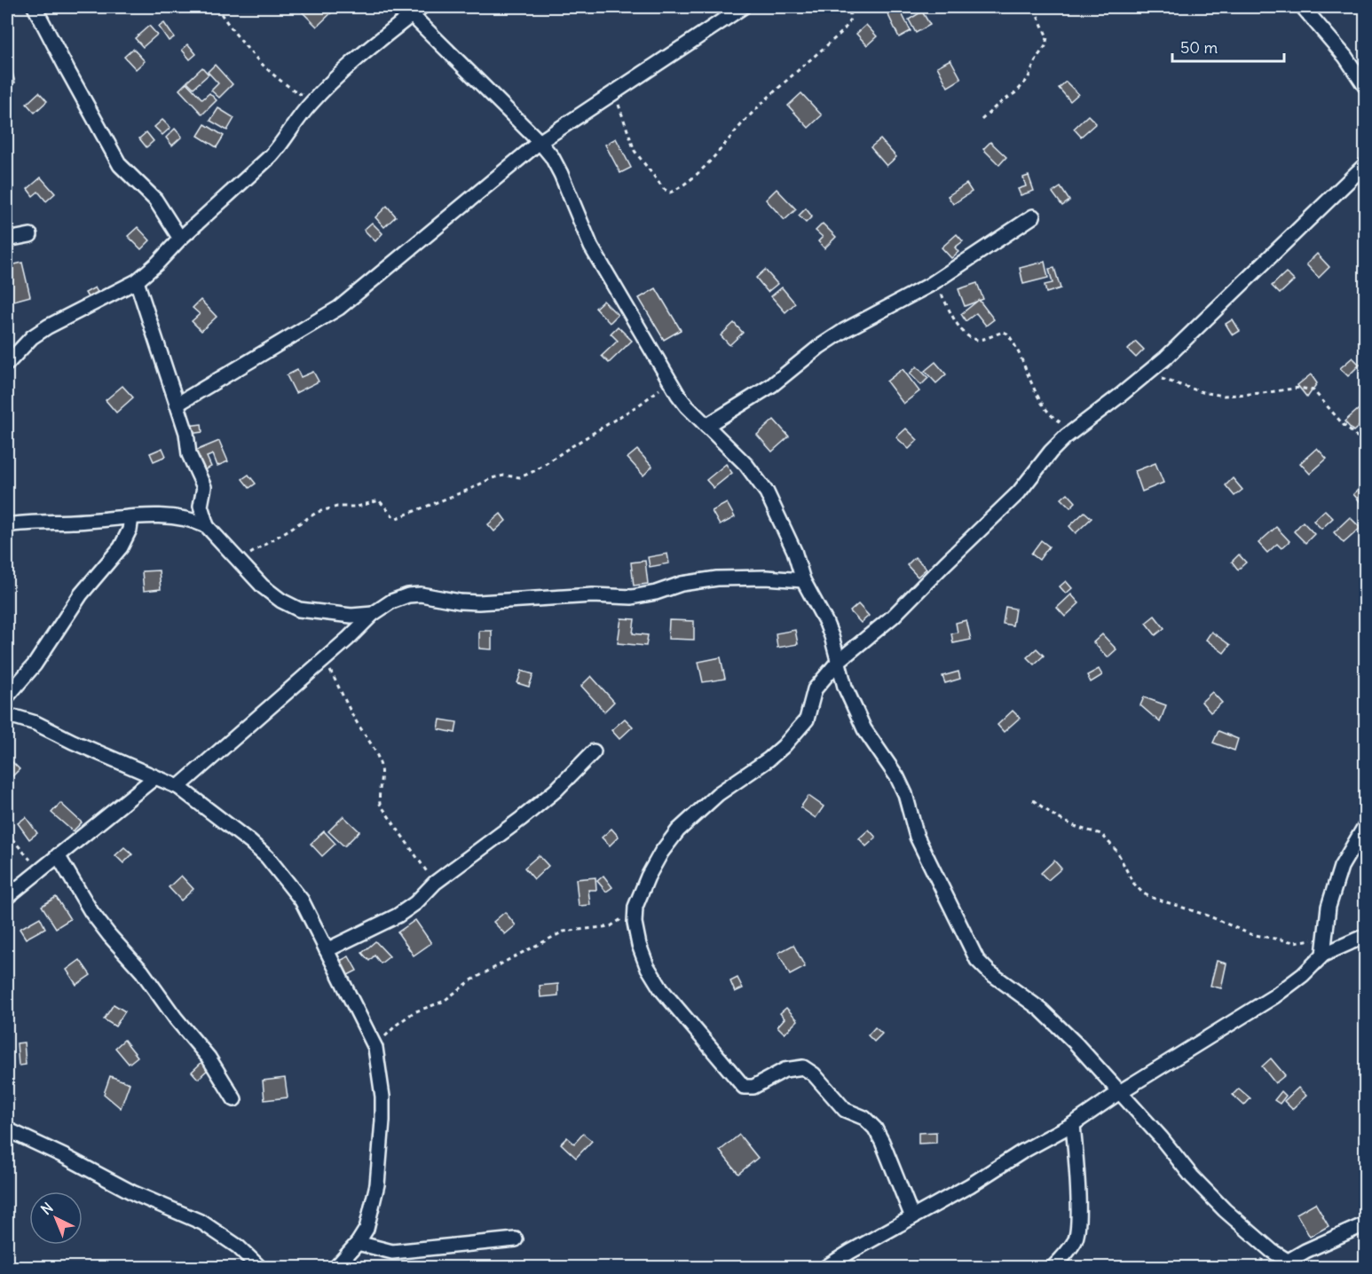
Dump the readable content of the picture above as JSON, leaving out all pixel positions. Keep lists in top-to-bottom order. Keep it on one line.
{"scale_bar":"50 m","north":"top left"}
